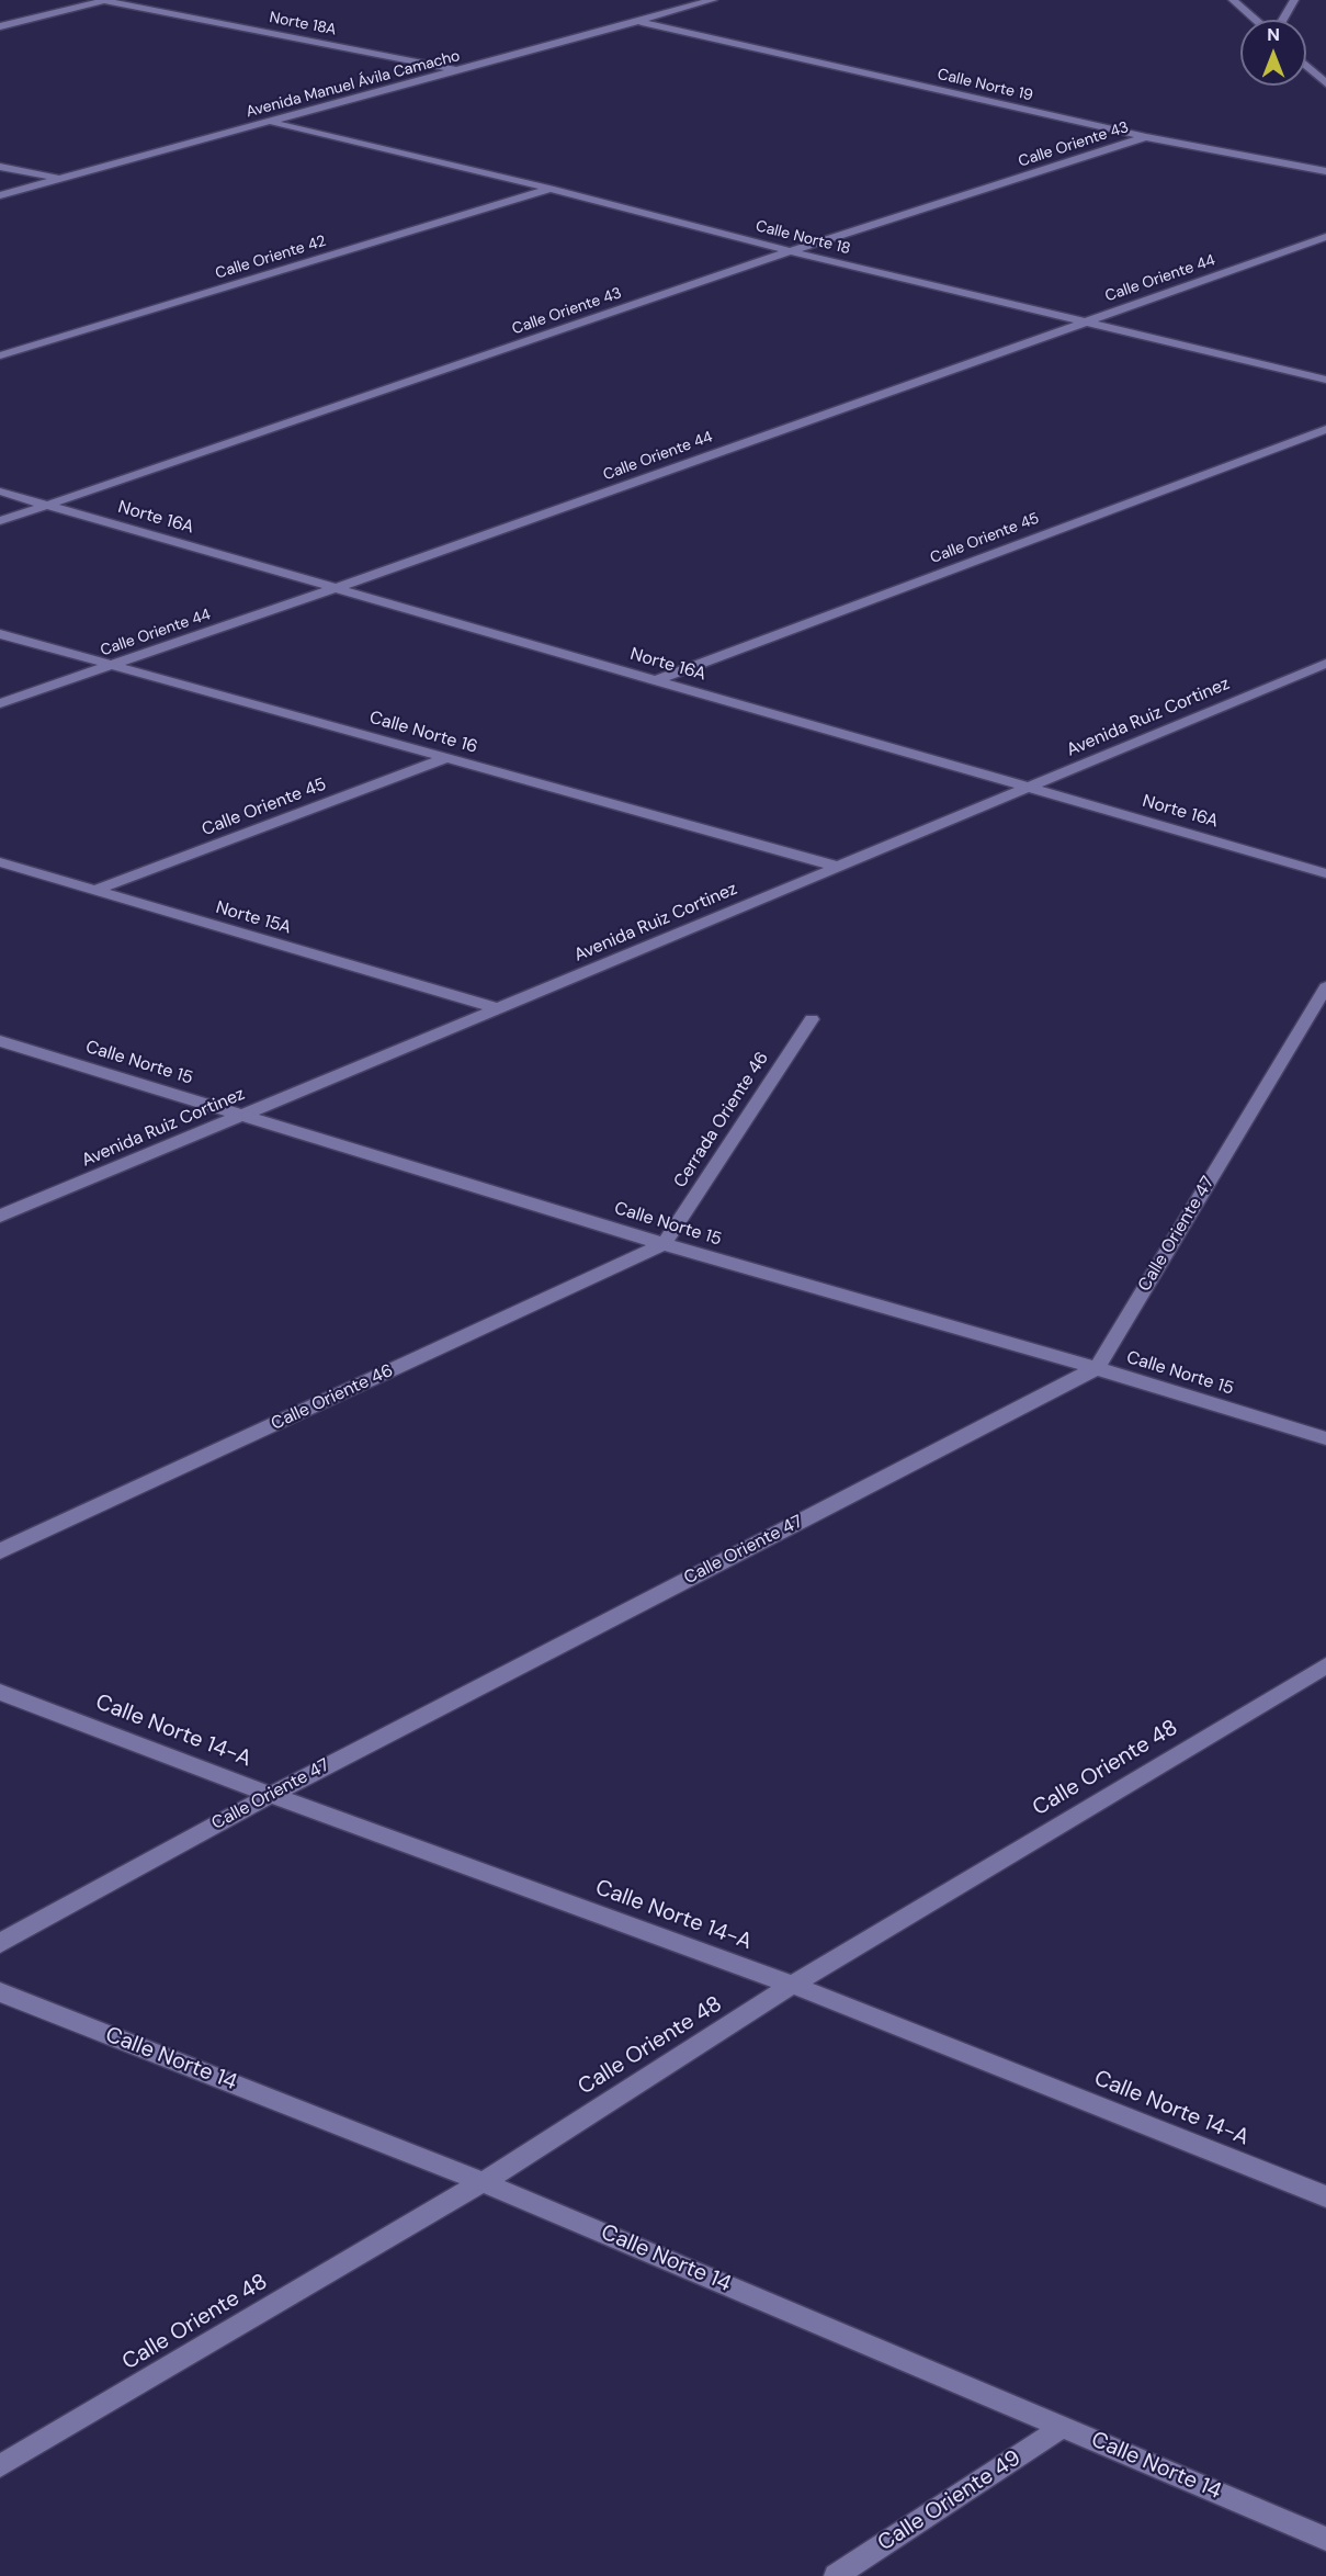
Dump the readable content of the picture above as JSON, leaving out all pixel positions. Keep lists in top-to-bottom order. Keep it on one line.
{"streets":{"street":["Norte 18A","Avenida Manuel Ávila Camacho","Calle Norte 19","Calle Oriente 43","Calle Norte 18","Calle Oriente 42","Calle Oriente 44","Norte 16A","Calle Oriente 45","Avenida Ruiz Cortinez","Calle Norte 16","Norte 15A","Calle Norte 15","Cerrada Oriente 46","Calle Oriente 47","Calle Oriente 46","Calle Norte 14-A","Calle Oriente 48","Calle Norte 14","Calle Oriente 49"]},"crossings":[["Norte 18A","Avenida Manuel Ávila Camacho"],["Avenida Manuel Ávila Camacho","Calle Norte 19"],["Avenida Manuel Ávila Camacho","Calle Norte 18"],["Calle Norte 19","Calle Oriente 43"],["Calle Oriente 43","Calle Norte 18"],["Calle Oriente 43","Norte 16A"],["Calle Norte 18","Calle Oriente 42"],["Calle Norte 18","Calle Oriente 44"],["Calle Oriente 44","Norte 16A"],["Calle Oriente 44","Calle Norte 16"],["Norte 16A","Calle Oriente 45"],["Norte 16A","Avenida Ruiz Cortinez"],["Calle Oriente 45","Calle Norte 16"],["Calle Oriente 45","Norte 15A"],["Avenida Ruiz Cortinez","Calle Norte 16"],["Avenida Ruiz Cortinez","Norte 15A"],["Avenida Ruiz Cortinez","Calle Norte 15"],["Calle Norte 15","Cerrada Oriente 46"],["Calle Norte 15","Calle Oriente 47"],["Calle Norte 15","Calle Oriente 46"],["Cerrada Oriente 46","Calle Oriente 46"],["Calle Oriente 47","Calle Norte 14-A"],["Calle Norte 14-A","Calle Oriente 48"],["Calle Oriente 48","Calle Norte 14"],["Calle Norte 14","Calle Oriente 49"]],"north":"top"}
